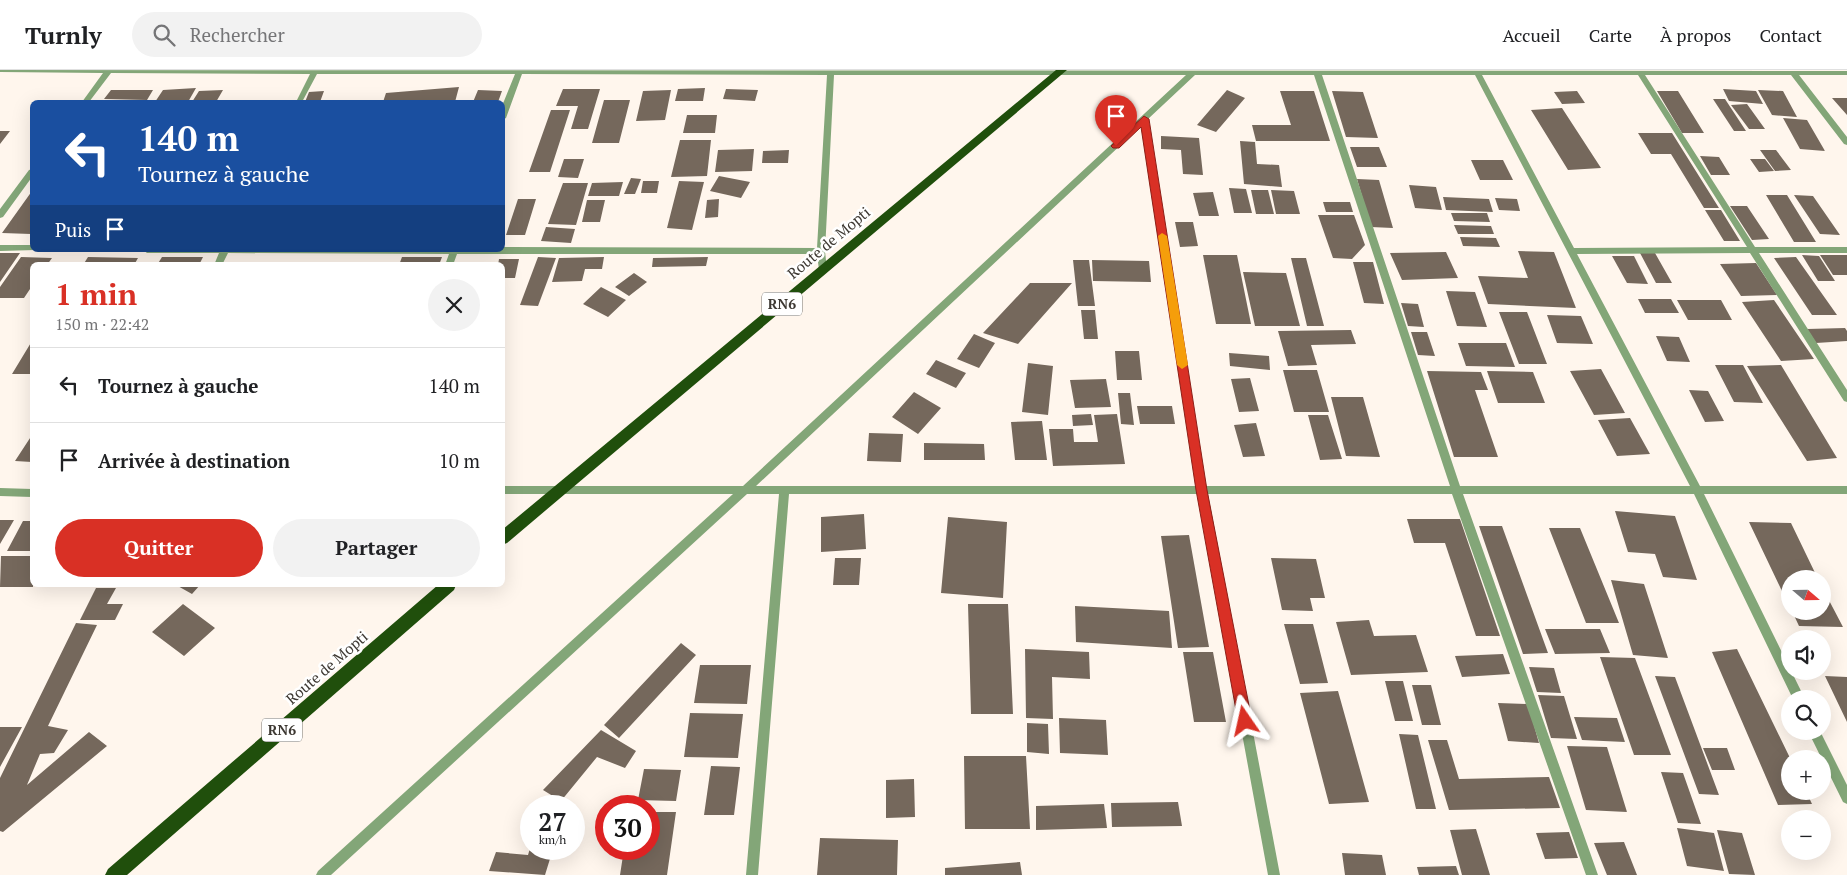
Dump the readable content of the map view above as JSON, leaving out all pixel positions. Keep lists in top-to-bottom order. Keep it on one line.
{"streets":{"highway":["Route de Mopti","RN6"]},"north":"right","page":{"header":"Turnly","search":"Rechercher","nav":["Accueil","Carte","À propos","Contact"],"turn":["140 m","Tournez à gauche"],"then":"Puis","heading":["1 min","150 m · 22:42"],"list":[{"name":"Tournez à gauche","value":"140 m"},{"name":"Arrivée à destination","value":"10 m"}],"buttons":["Quitter","Partager"],"map_buttons":["+","−"],"speed":"27 km/h","limit":"30"}}
